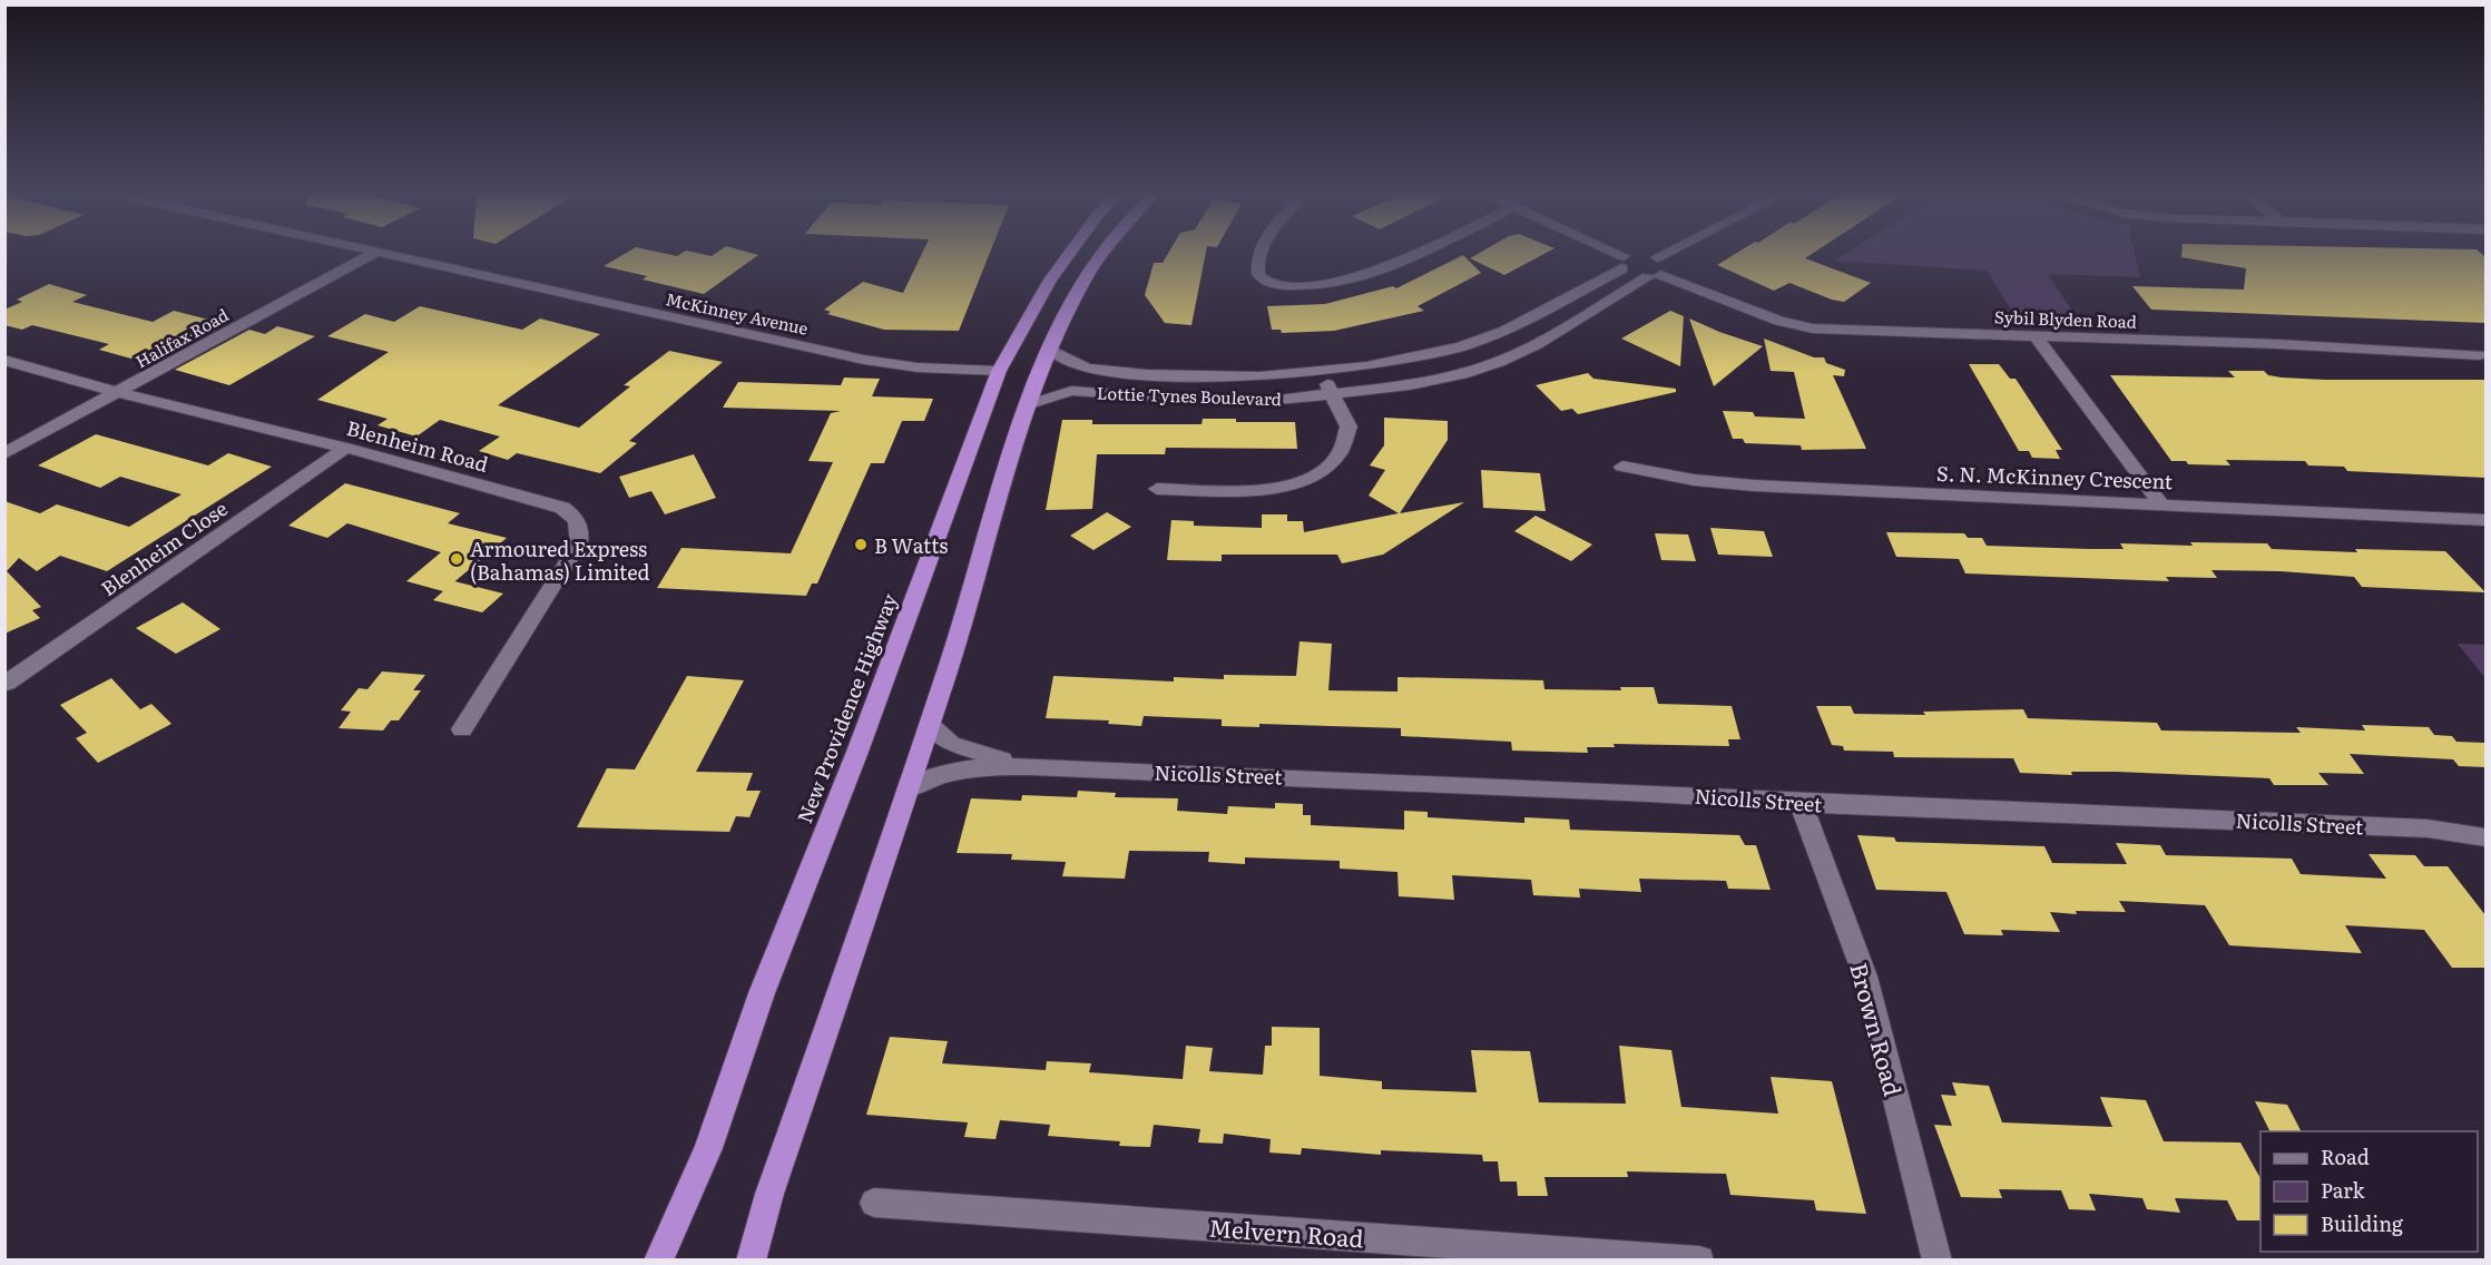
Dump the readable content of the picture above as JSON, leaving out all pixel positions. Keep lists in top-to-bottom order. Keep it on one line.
{"streets":{"highway":["New Providence Highway"],"street":["McKinney Avenue","Sybil Blyden Road","Halifax Road","Lottie Tynes Boulevard","Blenheim Road","S. N. McKinney Crescent","Blenheim Close","Nicolls Street","Brown Road","Melvern Road"]},"crossings":[["McKinney Avenue","New Providence Highway"],["Sybil Blyden Road","Lottie Tynes Boulevard"],["Halifax Road","Blenheim Road"],["Blenheim Road","Blenheim Close"],["Nicolls Street","Brown Road"]],"places":["B Watts","Armoured Express (Bahamas) Limited"],"legend":["Road","Park","Building"]}
